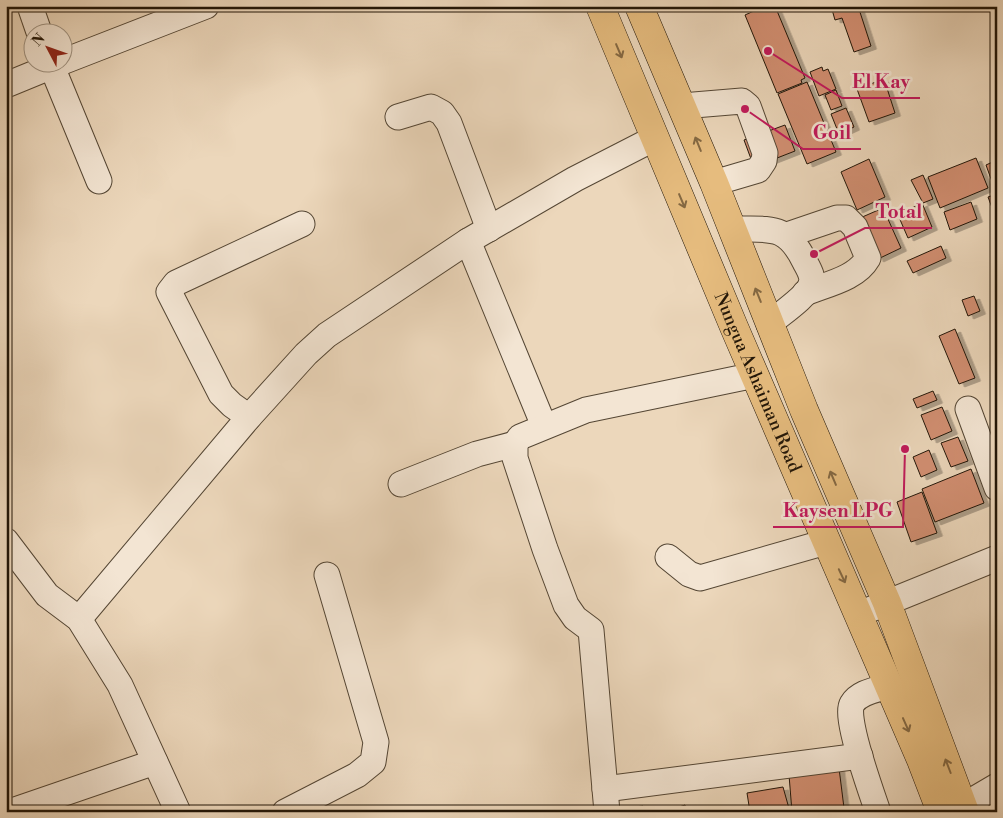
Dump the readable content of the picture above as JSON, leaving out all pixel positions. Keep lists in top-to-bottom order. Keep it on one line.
{"streets":{"main road":["Nungua Ashaiman Road"]},"places":["El Kay","Goil","Total","Kaysen LPG"],"north":"top left"}
